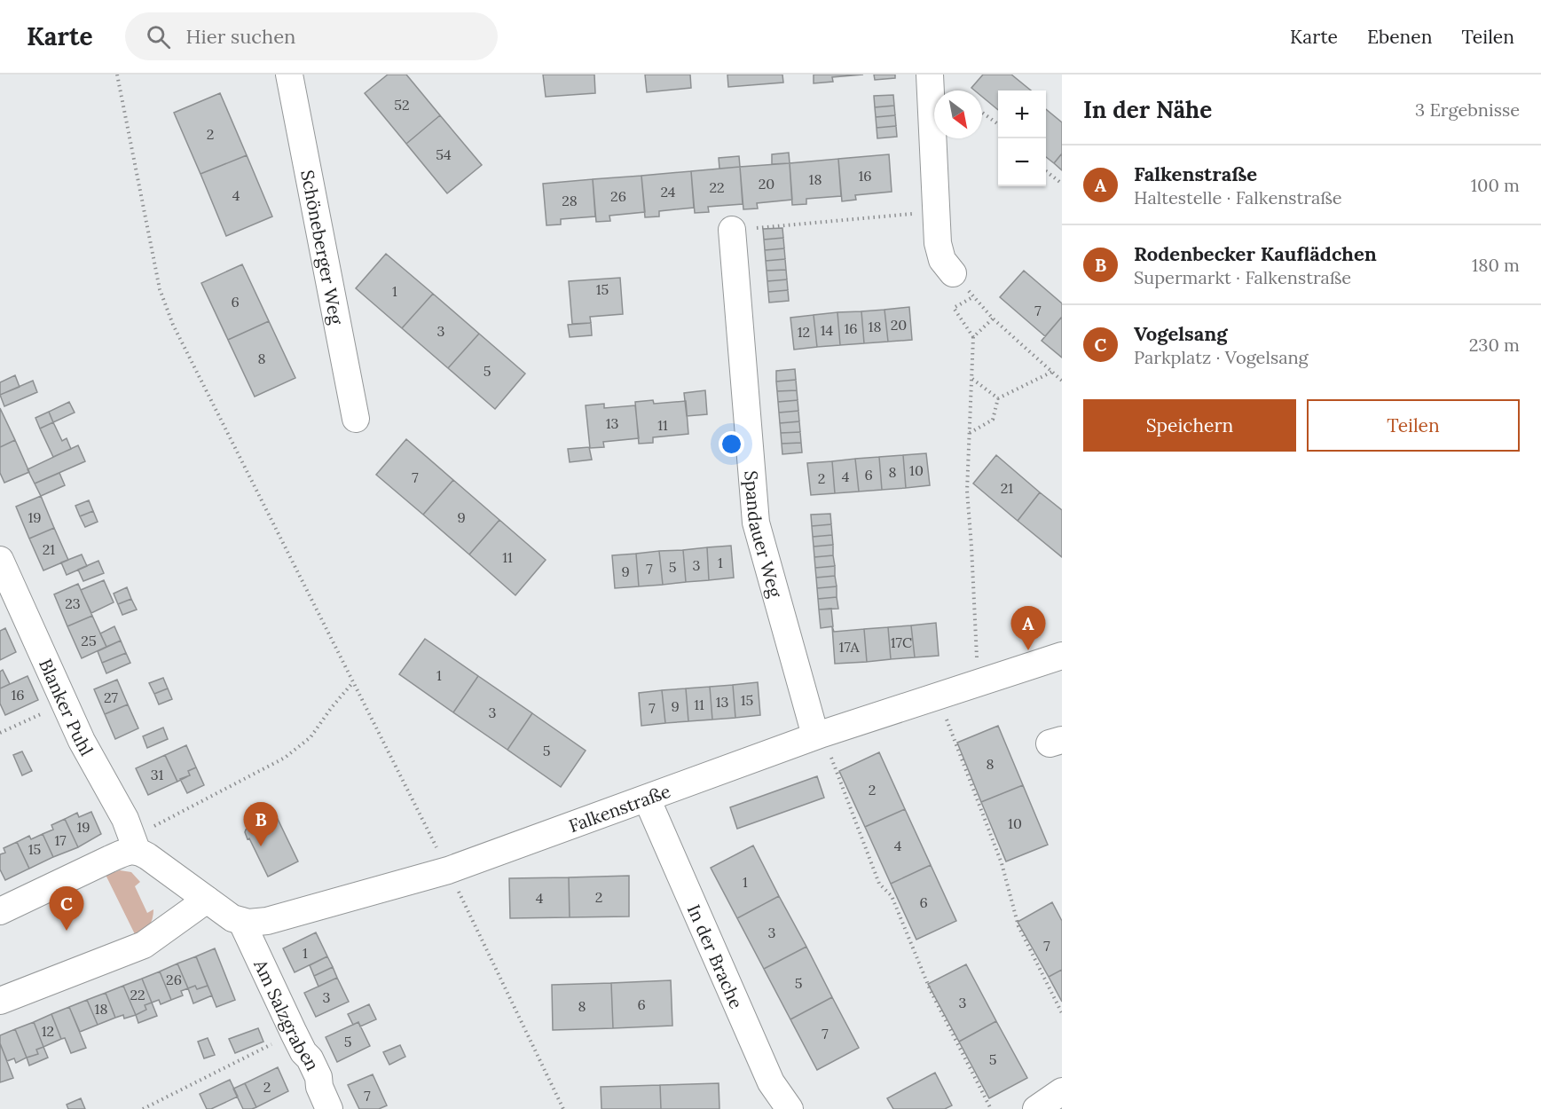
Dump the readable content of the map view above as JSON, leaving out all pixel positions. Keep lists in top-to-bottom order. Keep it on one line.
{"streets":{"street":["Schöneberger Weg","Spandauer Weg","Blanker Puhl","Falkenstraße","In der Brache","Am Salzgraben"]},"crossings":[["Spandauer Weg","Falkenstraße"],["Blanker Puhl","Falkenstraße"],["Falkenstraße","In der Brache"],["Falkenstraße","Am Salzgraben"]],"house_numbers":["52","2","54","16","18","20","22","24","4","26","28","15","1","6","7","20","18","16","14","3","12","8","5","13","11","10","8","6","4","7","2","21","19","9","21","11","1","3","5","7","9","23","25","17C","17A","1","16","27","15","13","11","9","7","3","5","8","31","2","10","19","17","4","15","1","2","4","6","3","7","1","26","5","22","3","3","6","8","18","12","7","5","5","2","7"],"north":"bottom right","page":{"header":"Karte","search":"Hier suchen","nav":["Karte","Ebenen","Teilen"],"heading":["In der Nähe","3 Ergebnisse"],"map_buttons":["+","−"],"list":[{"mark":"A","name":"Falkenstraße","note":"Haltestelle · Falkenstraße","value":"100 m"},{"mark":"B","name":"Rodenbecker Kauflädchen","note":"Supermarkt · Falkenstraße","value":"180 m"},{"mark":"C","name":"Vogelsang","note":"Parkplatz · Vogelsang","value":"230 m"}],"buttons":["Speichern","Teilen"],"pins":["A","B","C"]}}
